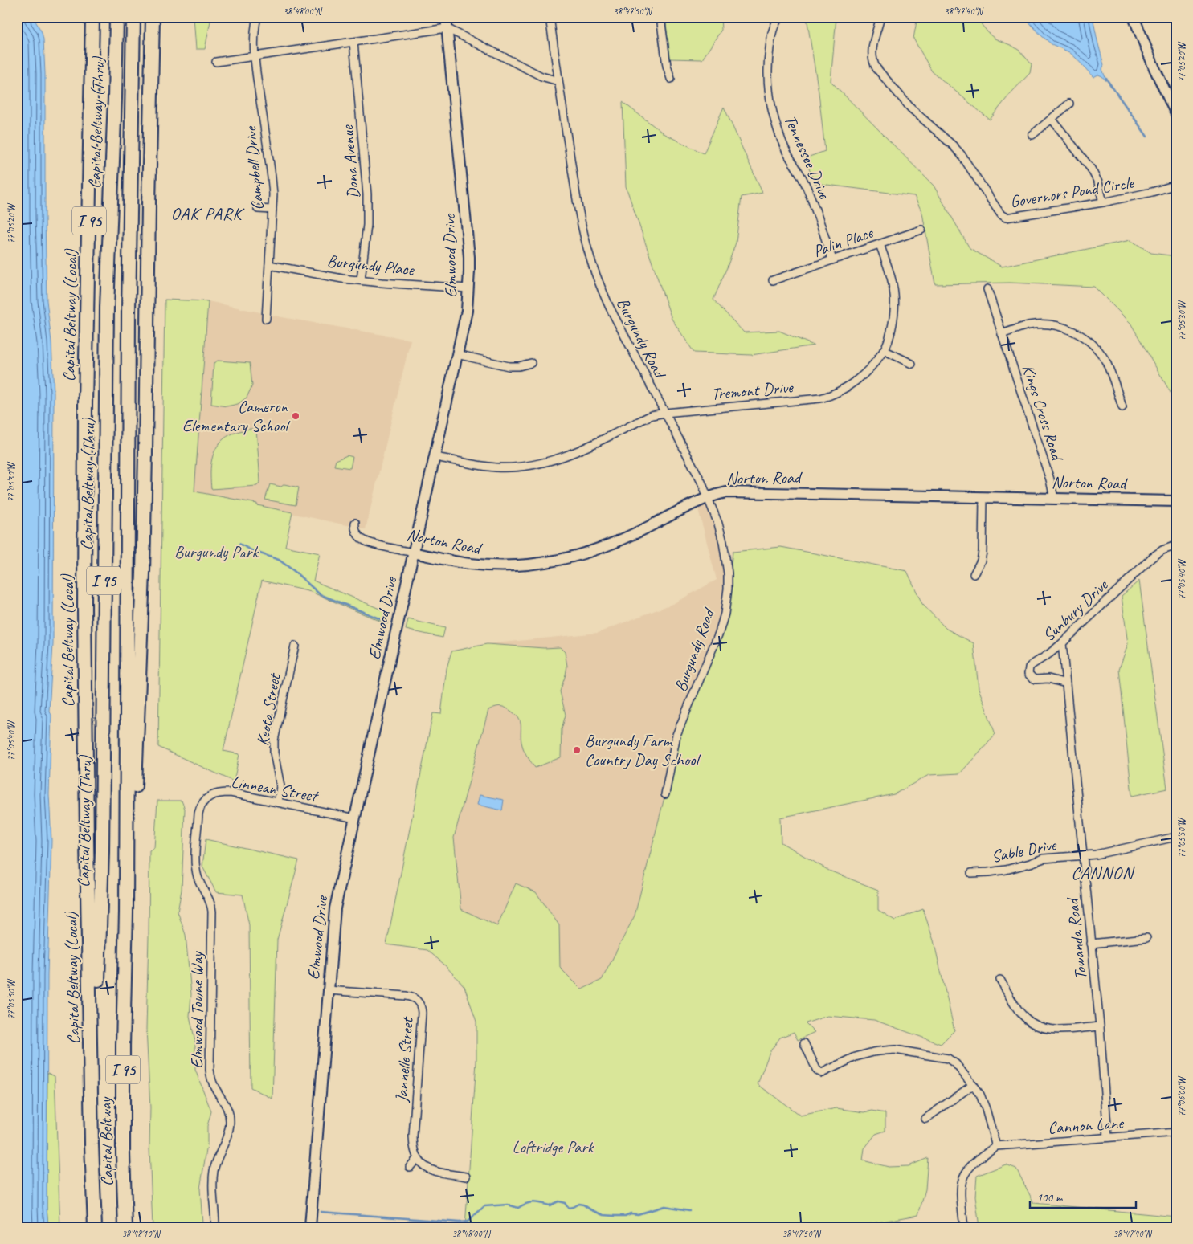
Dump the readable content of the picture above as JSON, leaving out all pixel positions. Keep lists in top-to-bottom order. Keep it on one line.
{"streets":{"highway":["Capital Beltway (Thru)","I 95","Capital Beltway (Local)","Capital Beltway"],"street":["Tennessee Drive","Dona Avenue","Campbell Drive","Governors Pond Circle","Palin Place","Elmwood Drive","Burgundy Place","Burgundy Road","Tremont Drive","Kings Cross Road","Norton Road","Sunbury Drive","Keota Street","Linnean Street","Sable Drive","Towanda Road","Elmwood Towne Way","Jannelle Street","Cannon Lane"]},"crossings":[["Capital Beltway (Thru)","I 95"],["Capital Beltway (Thru)","Capital Beltway (Local)"],["Capital Beltway (Thru)","Capital Beltway"],["Tennessee Drive","Palin Place"],["Dona Avenue","Burgundy Place"],["Campbell Drive","Burgundy Place"],["I 95","Capital Beltway"],["Palin Place","Tremont Drive"],["Elmwood Drive","Burgundy Place"],["Elmwood Drive","Tremont Drive"],["Elmwood Drive","Norton Road"],["Elmwood Drive","Linnean Street"],["Elmwood Drive","Jannelle Street"],["Capital Beltway (Local)","Capital Beltway"],["Burgundy Road","Tremont Drive"],["Burgundy Road","Norton Road"],["Kings Cross Road","Norton Road"],["Sunbury Drive","Towanda Road"],["Keota Street","Linnean Street"],["Linnean Street","Elmwood Towne Way"],["Sable Drive","Towanda Road"],["Towanda Road","Cannon Lane"]],"districts":["OAK PARK","CANNON"],"parks":["Burgundy Park","Loftridge Park"],"places":["Cameron Elementary School","Burgundy Farm Country Day School"],"scale_bar":"100 m","coordinates":["38°48'00\"N","38°47'50\"N","38°47'40\"N","77°05'20\"W","77°05'30\"W","77°05'40\"W","77°05'50\"W","77°06'00\"W","38°48'10\"N"]}
